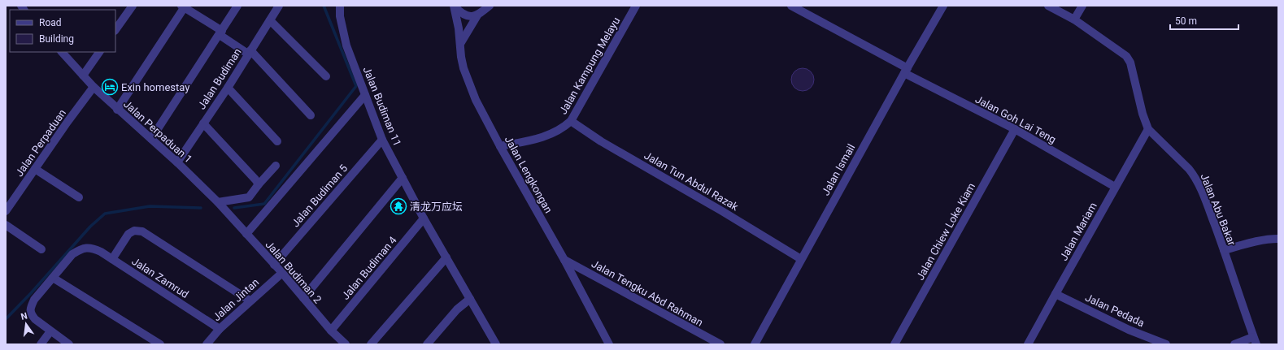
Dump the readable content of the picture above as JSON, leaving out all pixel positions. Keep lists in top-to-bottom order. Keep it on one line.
{"streets":{"street":["Jalan Kampung Melayu","Jalan Budiman","Jalan Budiman 11","Jalan Goh Lai Teng","Jalan Perpaduan 1","Jalan Perpaduan","Jalan Ismail","Jalan Lengkongan","Jalan Tun Abdul Razak","Jalan Budiman 5","Jalan Abu Bakar","Jalan Chiew Loke Kiam","Jalan Mariam","Jalan Budiman 4","Jalan Budiman 2","Jalan Zamrud","Jalan Tengku Abd Rahman","Jalan Jintan","Jalan Pedada"]},"crossings":[["Jalan Kampung Melayu","Jalan Lengkongan"],["Jalan Kampung Melayu","Jalan Tun Abdul Razak"],["Jalan Budiman","Jalan Perpaduan 1"],["Jalan Budiman 11","Jalan Budiman 5"],["Jalan Budiman 11","Jalan Budiman 4"],["Jalan Goh Lai Teng","Jalan Ismail"],["Jalan Goh Lai Teng","Jalan Chiew Loke Kiam"],["Jalan Goh Lai Teng","Jalan Mariam"],["Jalan Perpaduan 1","Jalan Perpaduan"],["Jalan Perpaduan 1","Jalan Budiman 2"],["Jalan Ismail","Jalan Tun Abdul Razak"],["Jalan Lengkongan","Jalan Tengku Abd Rahman"],["Jalan Budiman 5","Jalan Budiman 2"],["Jalan Abu Bakar","Jalan Mariam"],["Jalan Mariam","Jalan Pedada"],["Jalan Budiman 4","Jalan Budiman 2"],["Jalan Budiman 2","Jalan Jintan"],["Jalan Zamrud","Jalan Jintan"]],"places":{"hotel":["Exin homestay"],"temple":["清龙万应坛"]},"legend":["Road","Building"],"scale_bar":"50 m","north":"top"}
